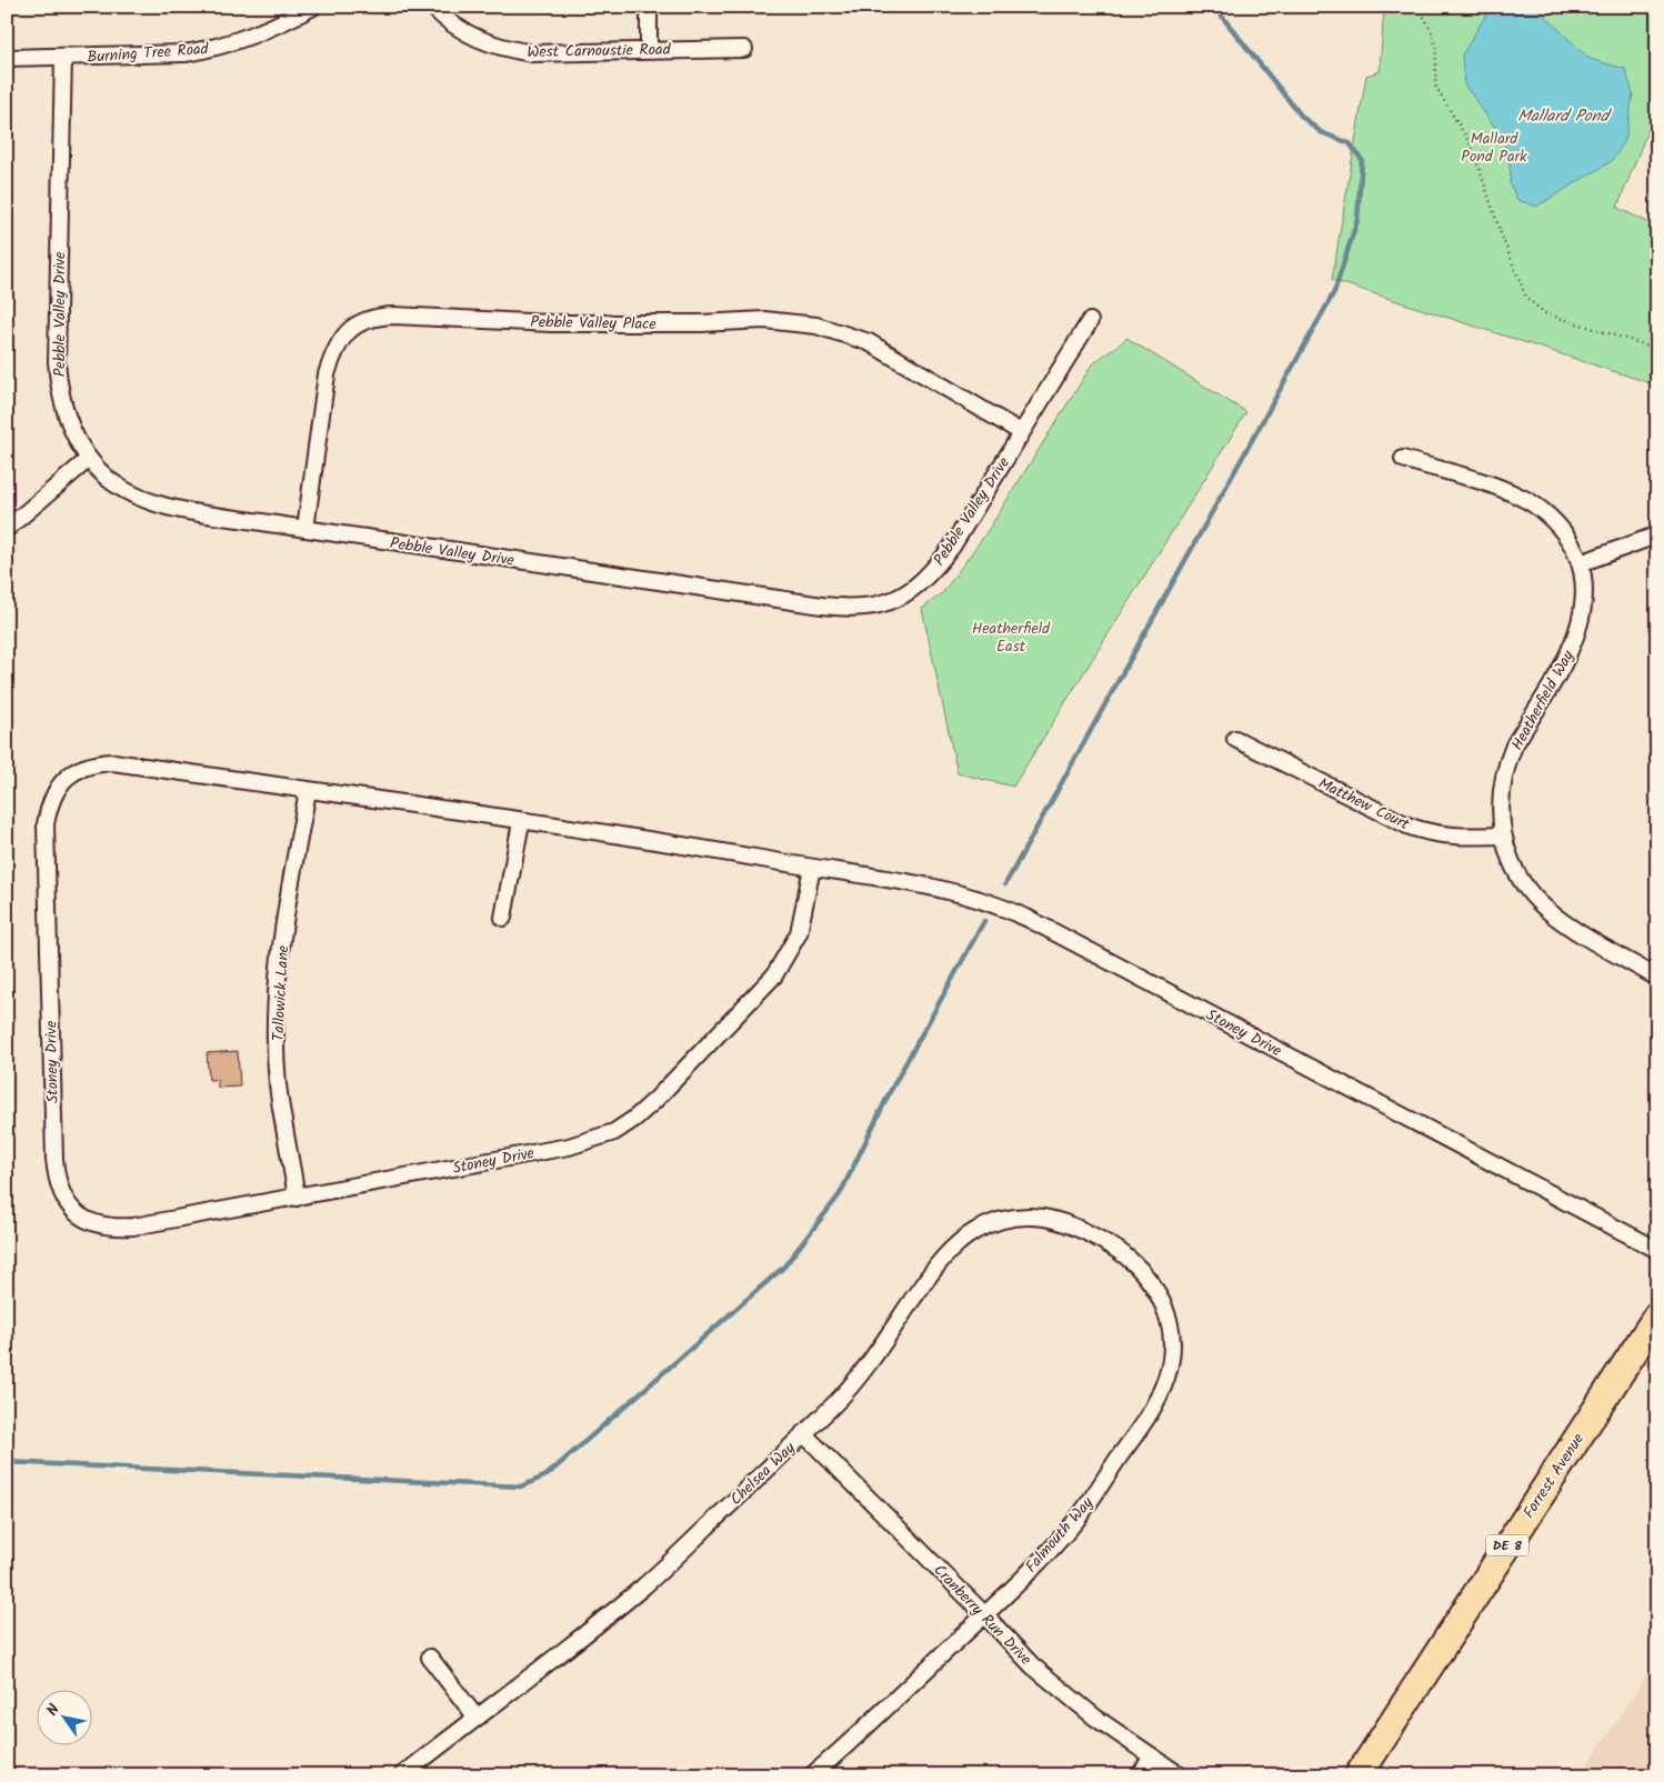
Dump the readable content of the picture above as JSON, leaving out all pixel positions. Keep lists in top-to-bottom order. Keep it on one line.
{"streets":{"highway":["Forrest Avenue","DE 8"],"street":["West Carnoustie Road","Burning Tree Road","Pebble Valley Drive","Pebble Valley Place","Heatherfield Way","Matthew Court","Tallowick Lane","Stoney Drive","Chelsea Way","Falmouth Way","Cranberry Run Drive"]},"crossings":[["Burning Tree Road","Pebble Valley Drive"],["Pebble Valley Drive","Pebble Valley Place"],["Heatherfield Way","Matthew Court"],["Tallowick Lane","Stoney Drive"],["Chelsea Way","Falmouth Way"],["Chelsea Way","Cranberry Run Drive"],["Falmouth Way","Cranberry Run Drive"]],"water":["Mallard Pond"],"parks":["Mallard Pond Park","Heatherfield East"],"north":"top left"}
